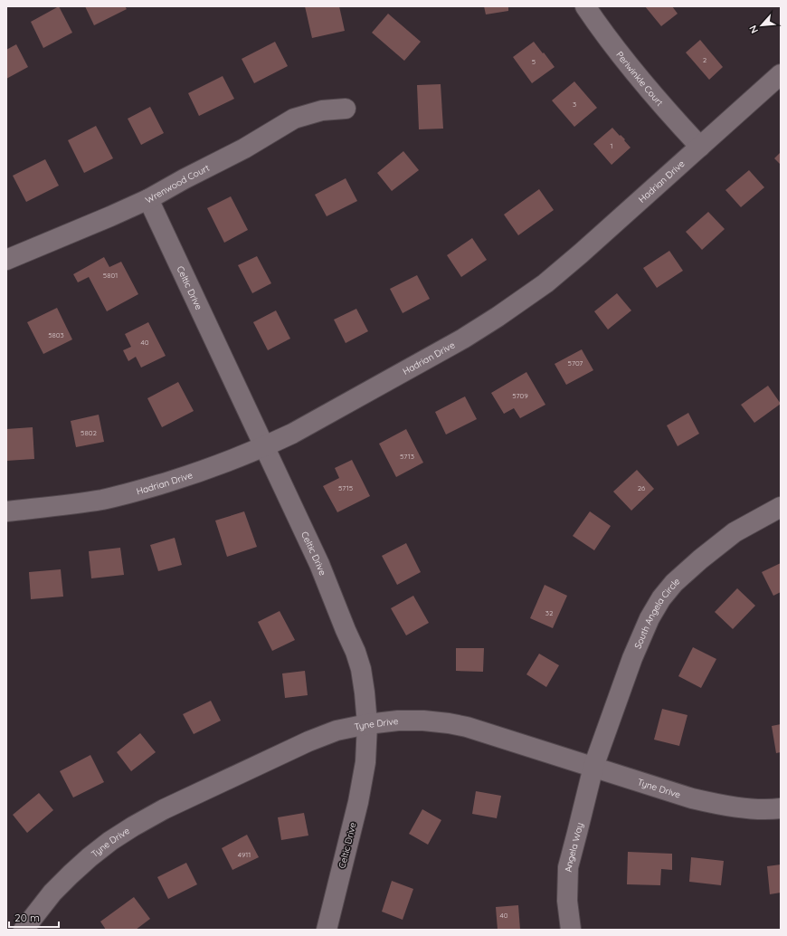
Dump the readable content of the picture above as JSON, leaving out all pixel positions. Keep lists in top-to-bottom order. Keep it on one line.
{"streets":{"street":["Periwinkle Court","Hadrian Drive","Wrenwood Court","Celtic Drive","South Angela Circle","Tyne Drive","Angela Way"]},"crossings":[["Periwinkle Court","Hadrian Drive"],["Hadrian Drive","Celtic Drive"],["Wrenwood Court","Celtic Drive"],["Celtic Drive","Tyne Drive"],["South Angela Circle","Tyne Drive"],["South Angela Circle","Angela Way"],["Tyne Drive","Angela Way"]],"house_numbers":["2","5","3","1","5801","5803","40","5707","5709","5802","5713","5715","26","32","4911","40"],"scale_bar":"20 m","north":"bottom left"}
